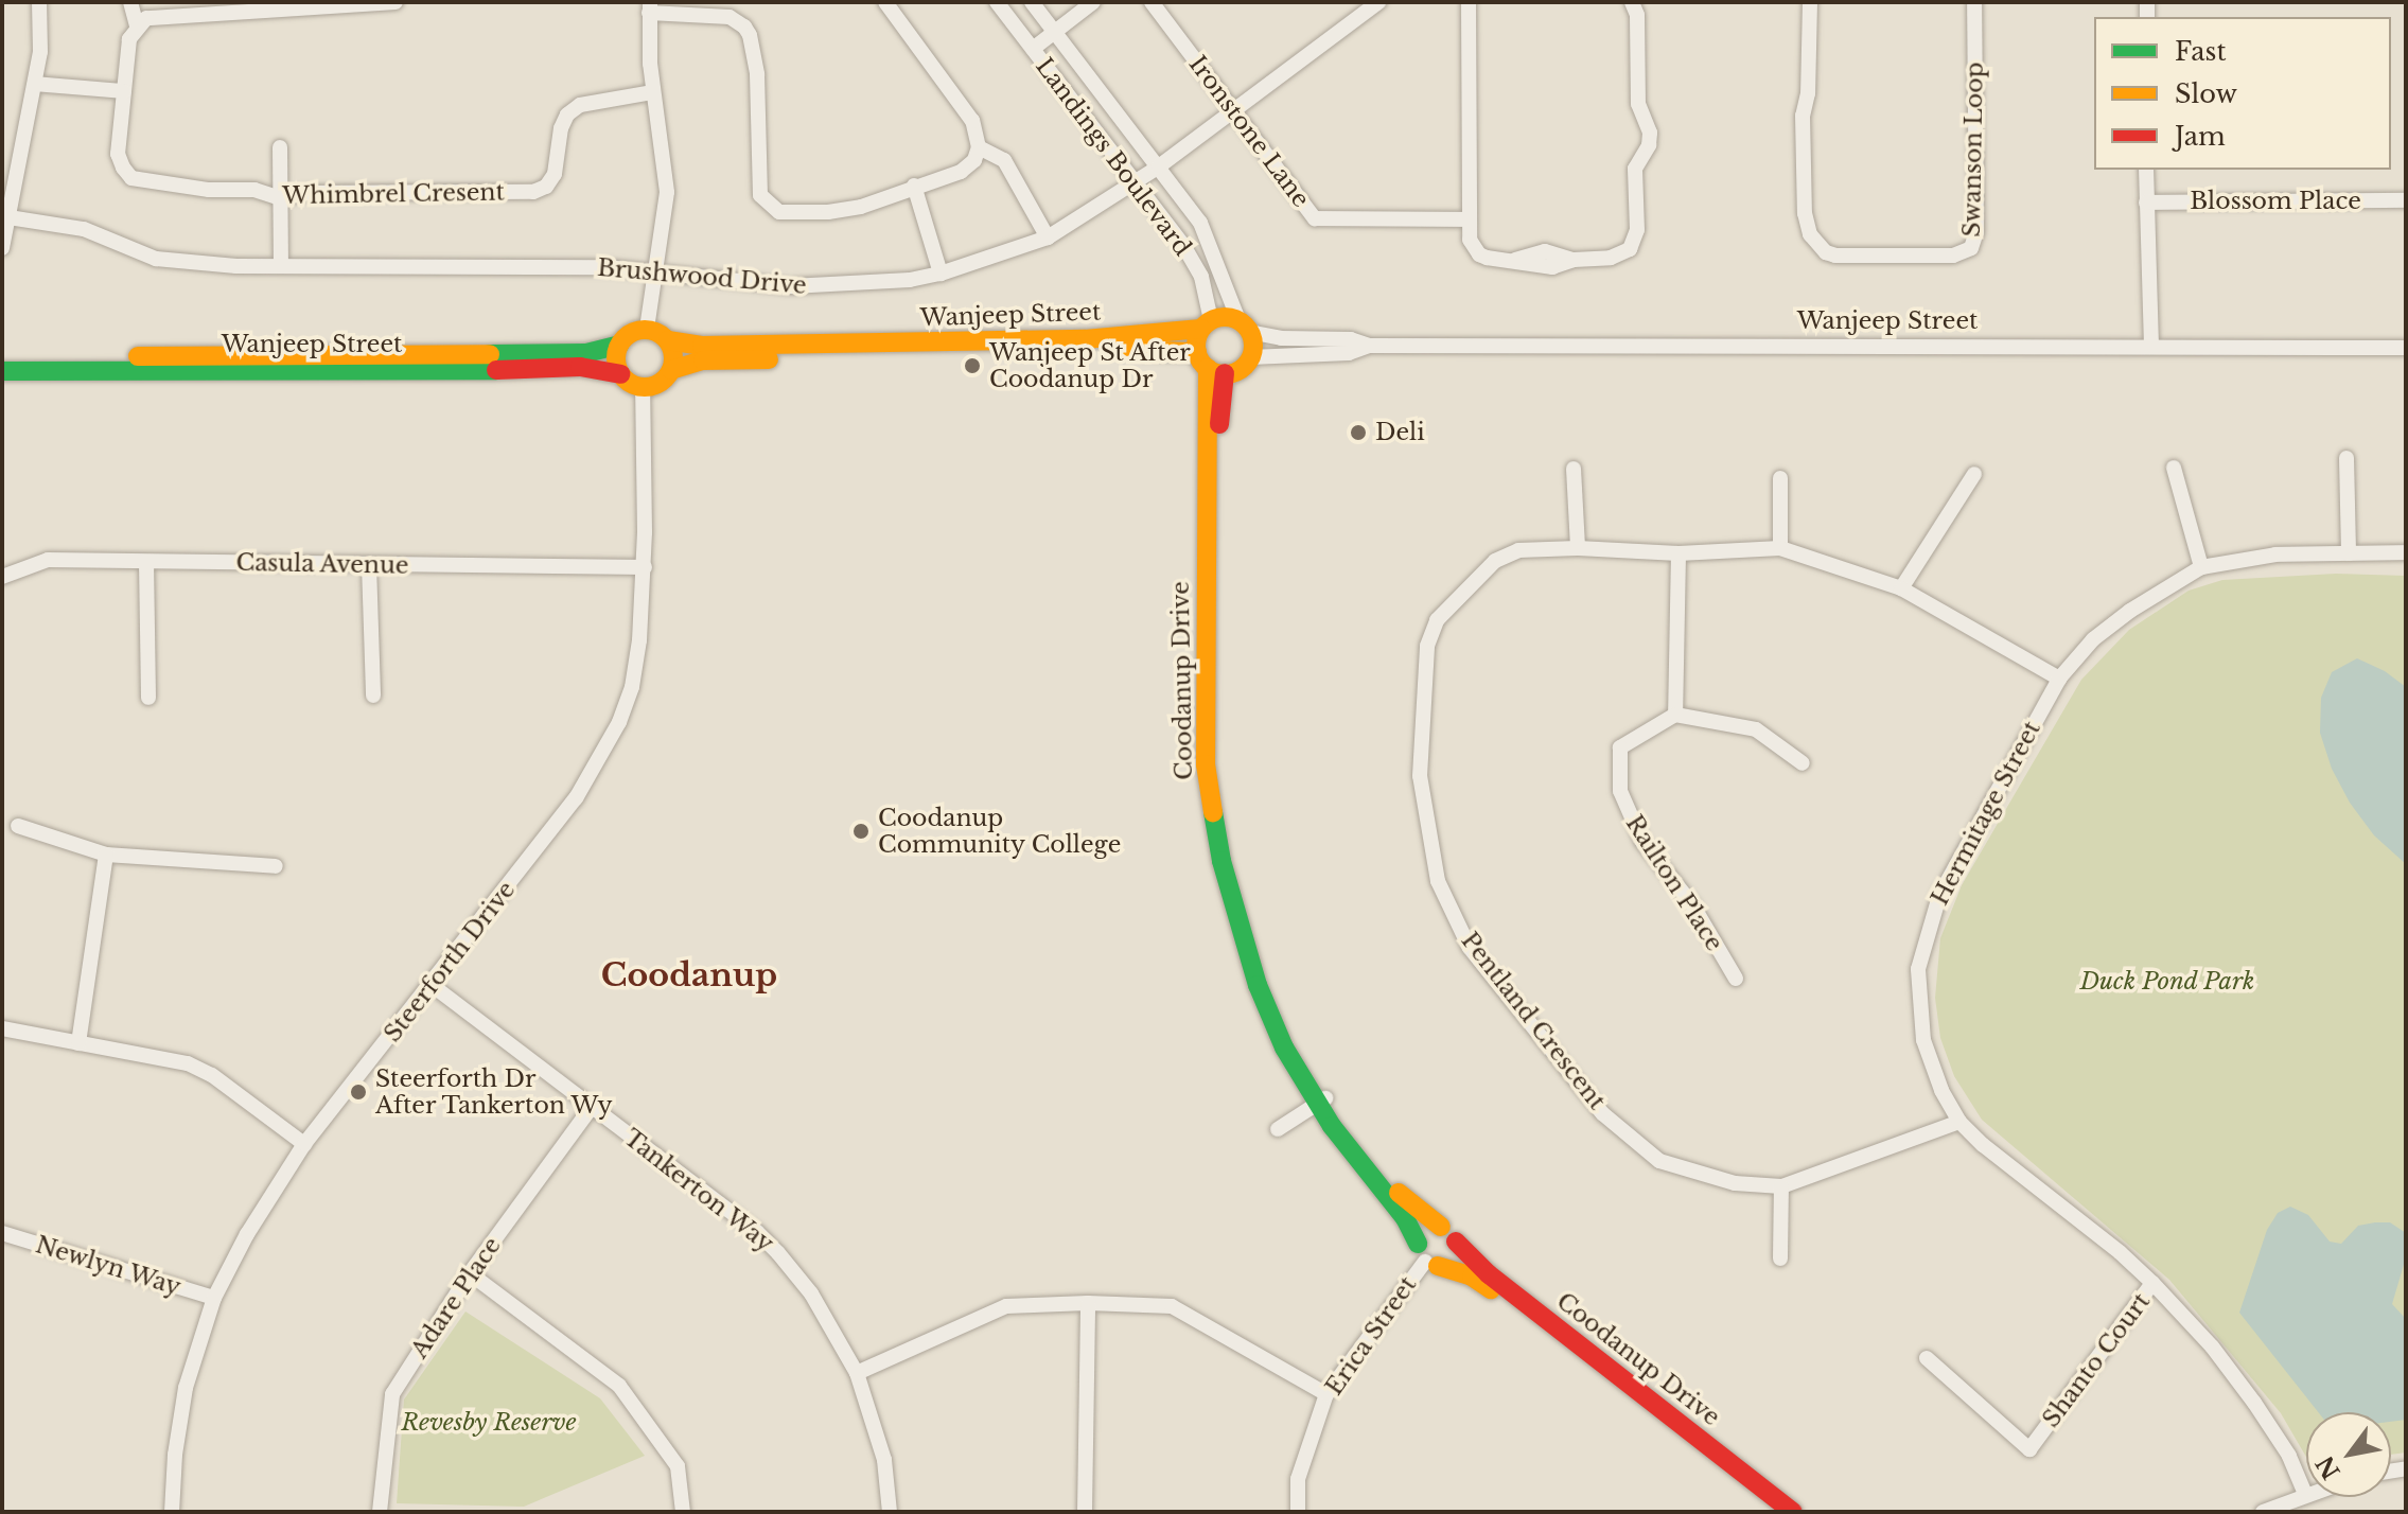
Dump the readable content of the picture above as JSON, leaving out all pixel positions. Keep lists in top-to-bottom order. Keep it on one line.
{"streets":{"main road":["Wanjeep Street","Coodanup Drive"],"street":["Ironstone Lane","Swanson Loop","Landings Boulevard","Whimbrel Cresent","Blossom Place","Brushwood Drive","Casula Avenue","Hermitage Street","Railton Place","Steerforth Drive","Pentland Crescent","Tankerton Way","Newlyn Way","Adare Place","Erica Street","Shanto Court"]},"crossings":[["Ironstone Lane","Brushwood Drive"],["Landings Boulevard","Brushwood Drive"],["Landings Boulevard","Wanjeep Street"],["Landings Boulevard","Coodanup Drive"],["Wanjeep Street","Coodanup Drive"],["Wanjeep Street","Steerforth Drive"],["Casula Avenue","Steerforth Drive"],["Coodanup Drive","Erica Street"],["Hermitage Street","Pentland Crescent"],["Hermitage Street","Shanto Court"],["Steerforth Drive","Tankerton Way"],["Steerforth Drive","Newlyn Way"],["Tankerton Way","Adare Place"]],"districts":["Coodanup"],"parks":["Duck Pond Park","Revesby Reserve"],"places":["Wanjeep St After Coodanup Dr","Deli","Coodanup Community College","Steerforth Dr After Tankerton Wy"],"legend":["Fast","Slow","Jam"],"north":"bottom left"}
